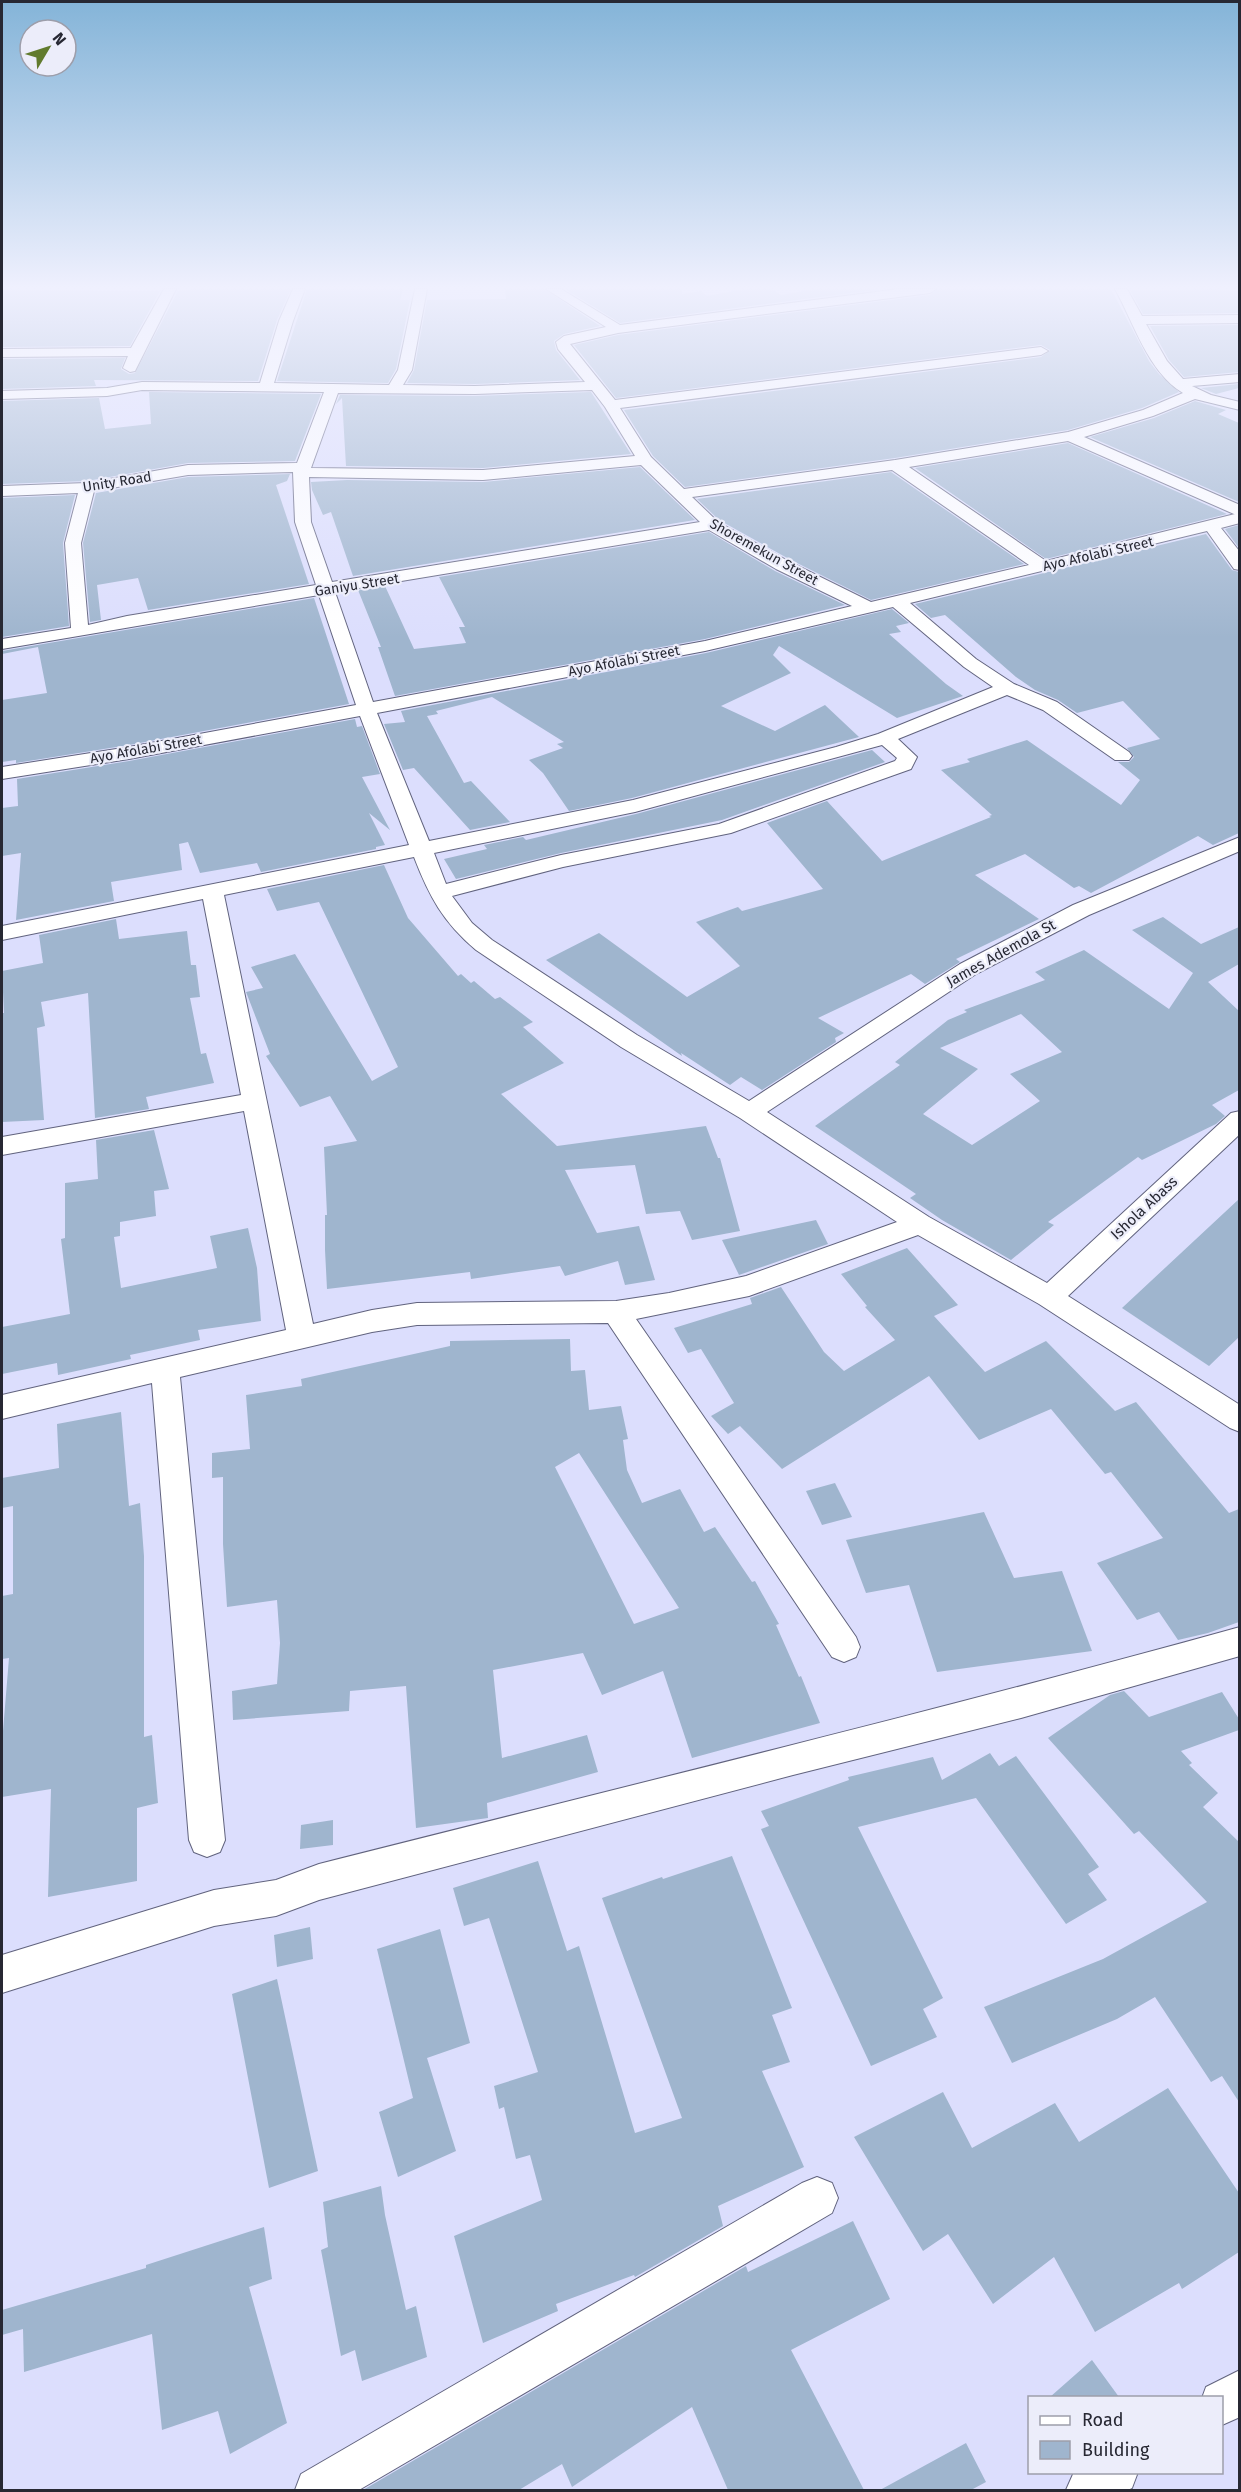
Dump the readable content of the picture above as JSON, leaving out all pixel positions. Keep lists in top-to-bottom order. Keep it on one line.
{"streets":{"street":["Unity Road","Shoremekun Street","Ayo Afolabi Street","Ganiyu Street","James Ademola St","Ishola Abass"]},"crossings":[["Unity Road","Shoremekun Street"],["Shoremekun Street","Ayo Afolabi Street"],["Shoremekun Street","Ganiyu Street"]],"legend":["Road","Building"],"north":"top right"}
